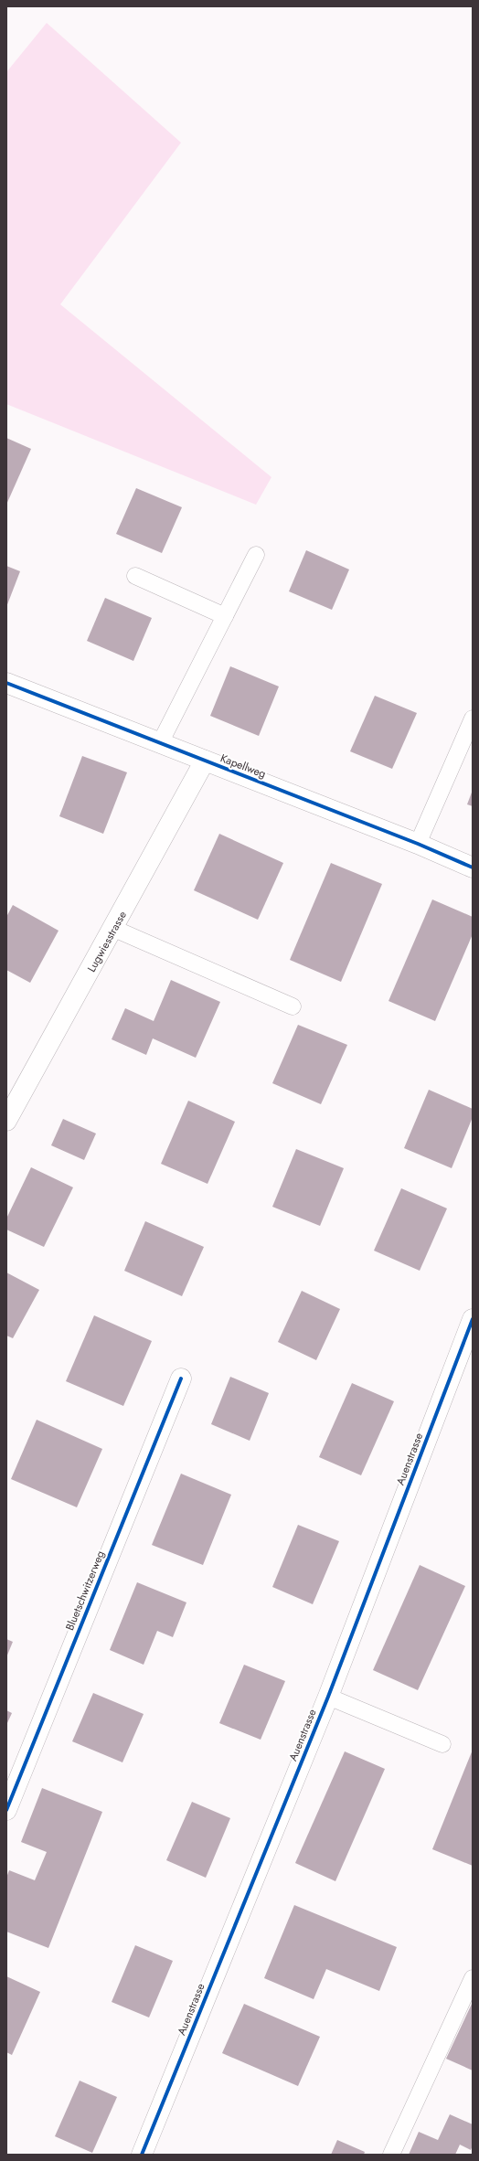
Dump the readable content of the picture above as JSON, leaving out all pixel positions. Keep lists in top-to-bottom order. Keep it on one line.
{"streets":{"street":["Kapellweg","Lugwiesstrasse","Auenstrasse","Bluetschwitzerweg"]},"crossings":[["Kapellweg","Lugwiesstrasse"]]}
